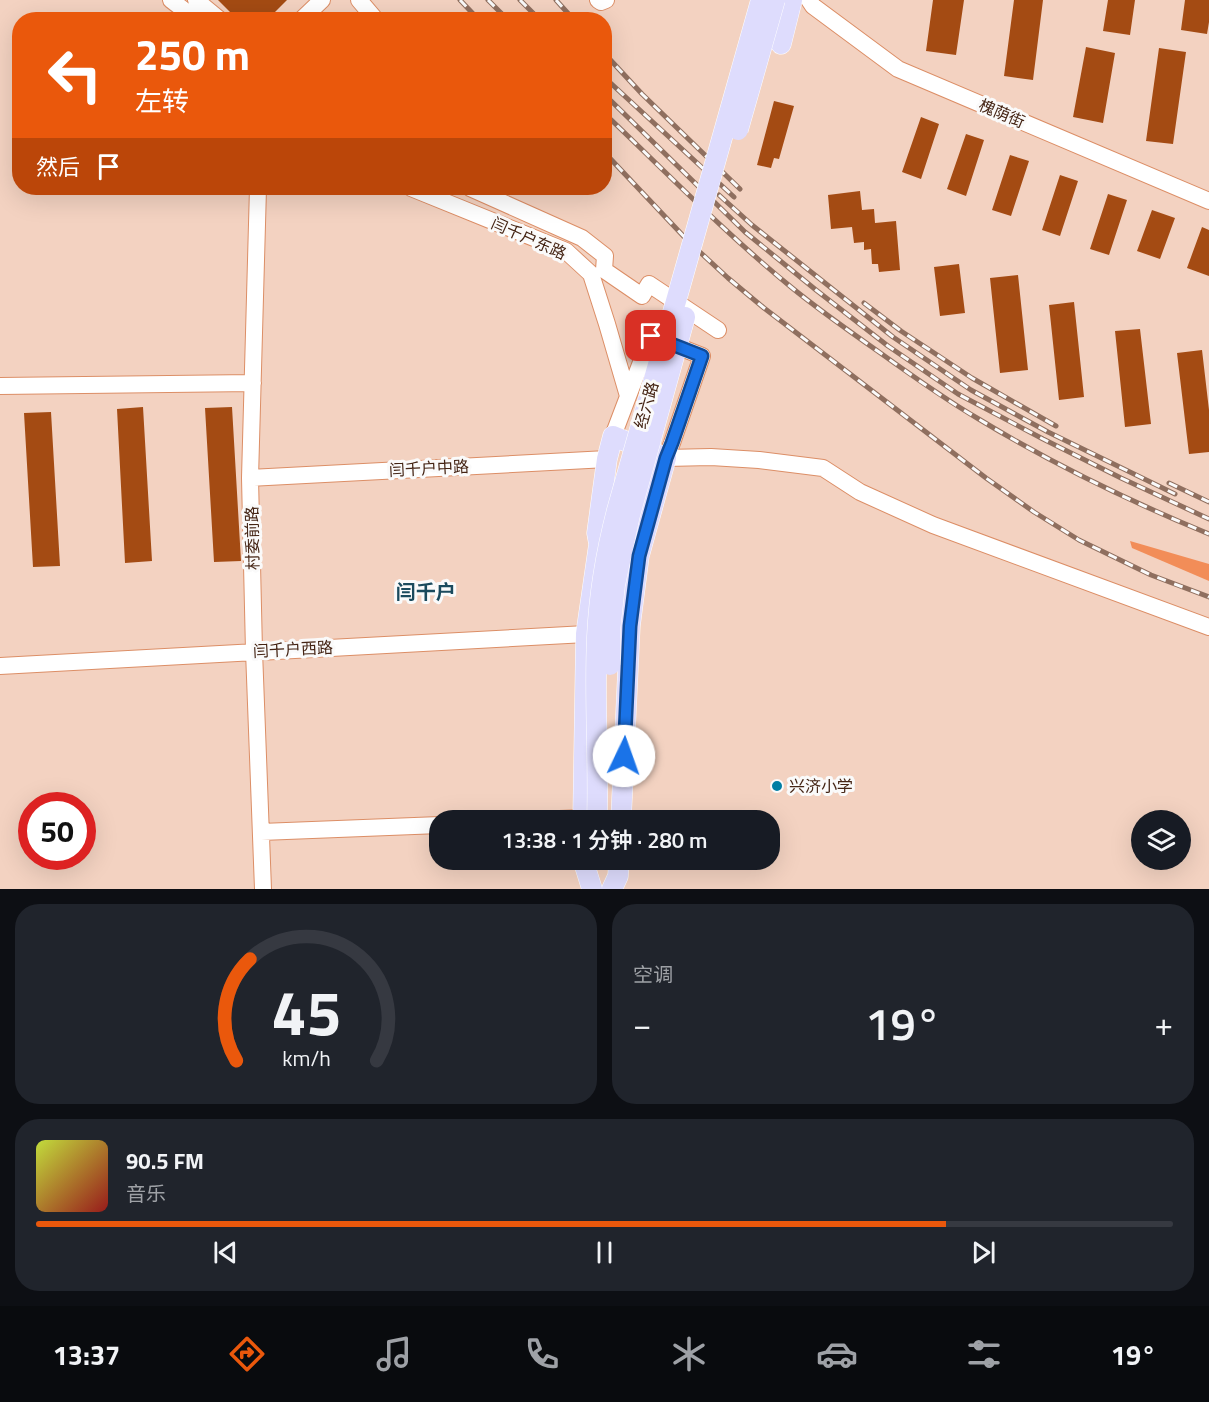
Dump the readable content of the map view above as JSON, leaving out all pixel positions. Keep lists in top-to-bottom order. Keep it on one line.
{"streets":{"main road":["经六路"],"street":["槐荫街","闫千户东路","闫千户中路","村委前路","闫千户西路"]},"crossings":[["闫千户中路","村委前路"],["村委前路","闫千户西路"]],"districts":["闫千户"],"places":["兴济小学"],"page":{"turn":["250 m","左转"],"then":"然后","limit":"50","trip":"13:38 · 1 分钟 · 280 m","tile":"空调","heat":["−","19°","+"],"song":["90.5 FM","音乐"],"tabs":["13:37","19°"],"gauge":["45","km/h"]}}
